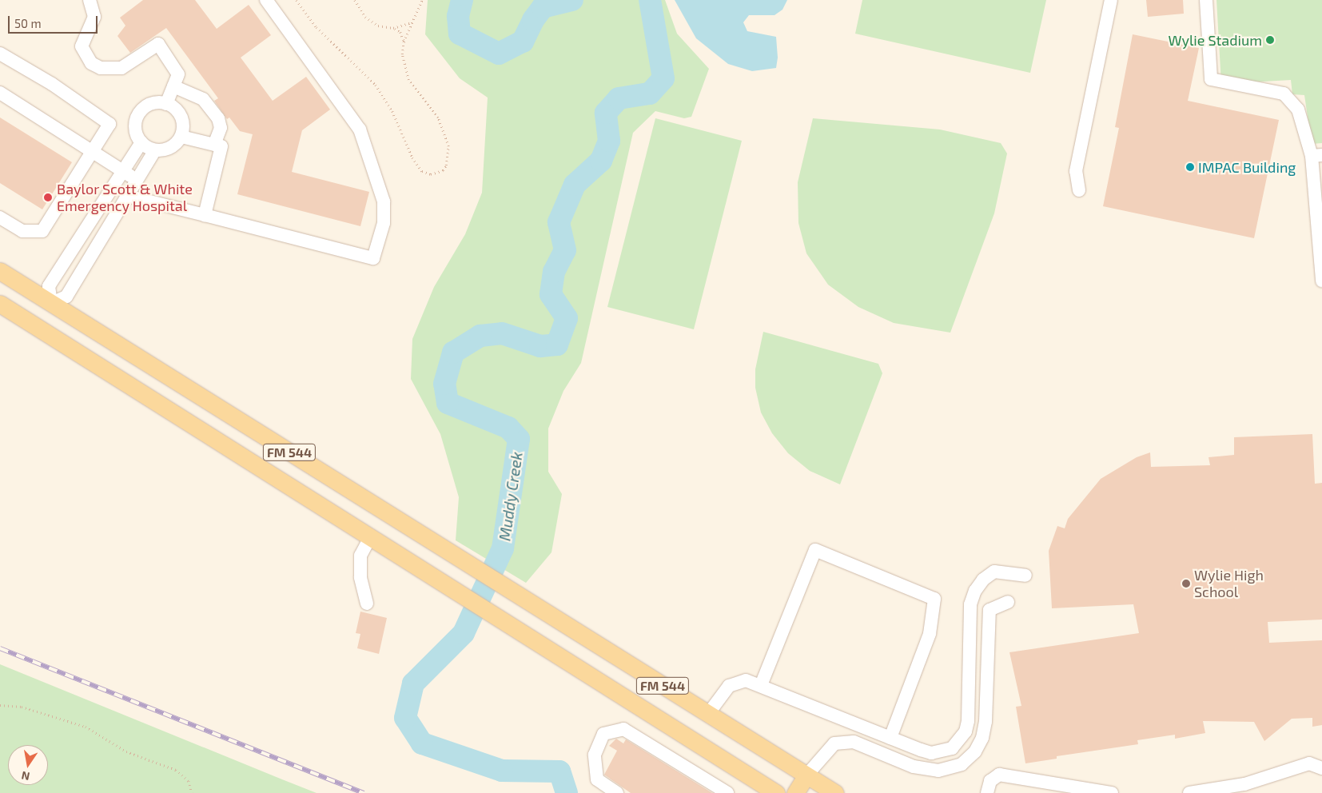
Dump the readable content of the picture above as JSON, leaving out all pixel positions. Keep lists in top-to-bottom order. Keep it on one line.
{"streets":{"main road":["FM 544"]},"water":["Muddy Creek"],"places":["Wylie Stadium","IMPAC Building","Baylor Scott & White Emergency Hospital","Wylie High School"],"scale_bar":"50 m","north":"bottom"}
